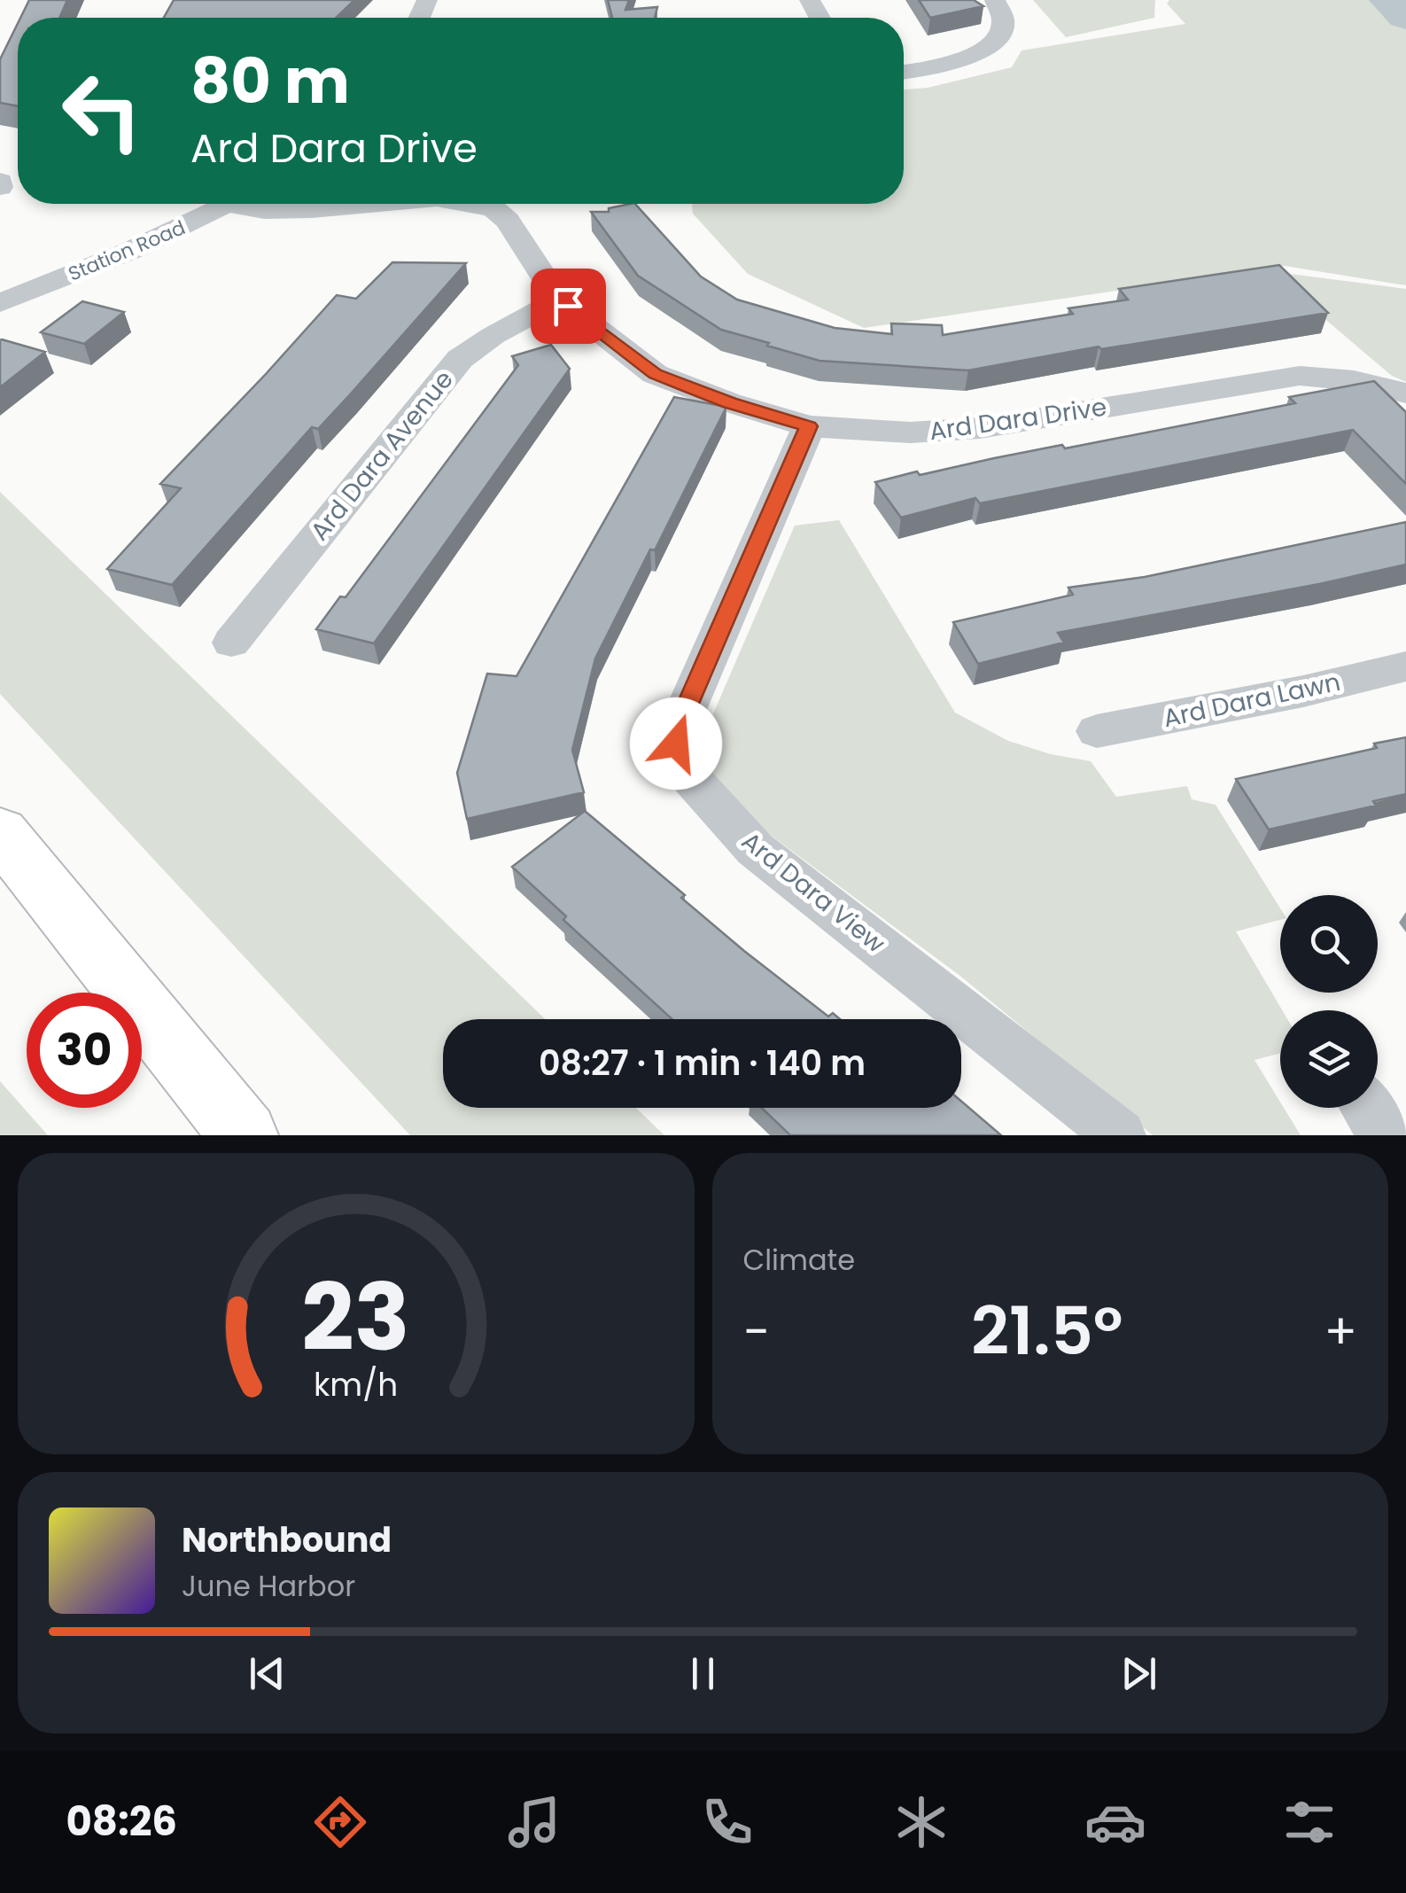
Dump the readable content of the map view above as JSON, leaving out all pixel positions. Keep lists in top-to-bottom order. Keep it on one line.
{"streets":{"street":["Station Road","Ard Dara Drive","Ard Dara Avenue","Ard Dara Lawn","Ard Dara View"]},"crossings":[["Ard Dara Drive","Ard Dara Avenue"],["Ard Dara Drive","Ard Dara View"]],"page":{"turn":["80 m","Ard Dara Drive"],"limit":"30","trip":"08:27 · 1 min · 140 m","tile":"Climate","heat":["−","21.5°","+"],"song":["Northbound","June Harbor"],"tabs":"08:26","gauge":["23","km/h"]}}
